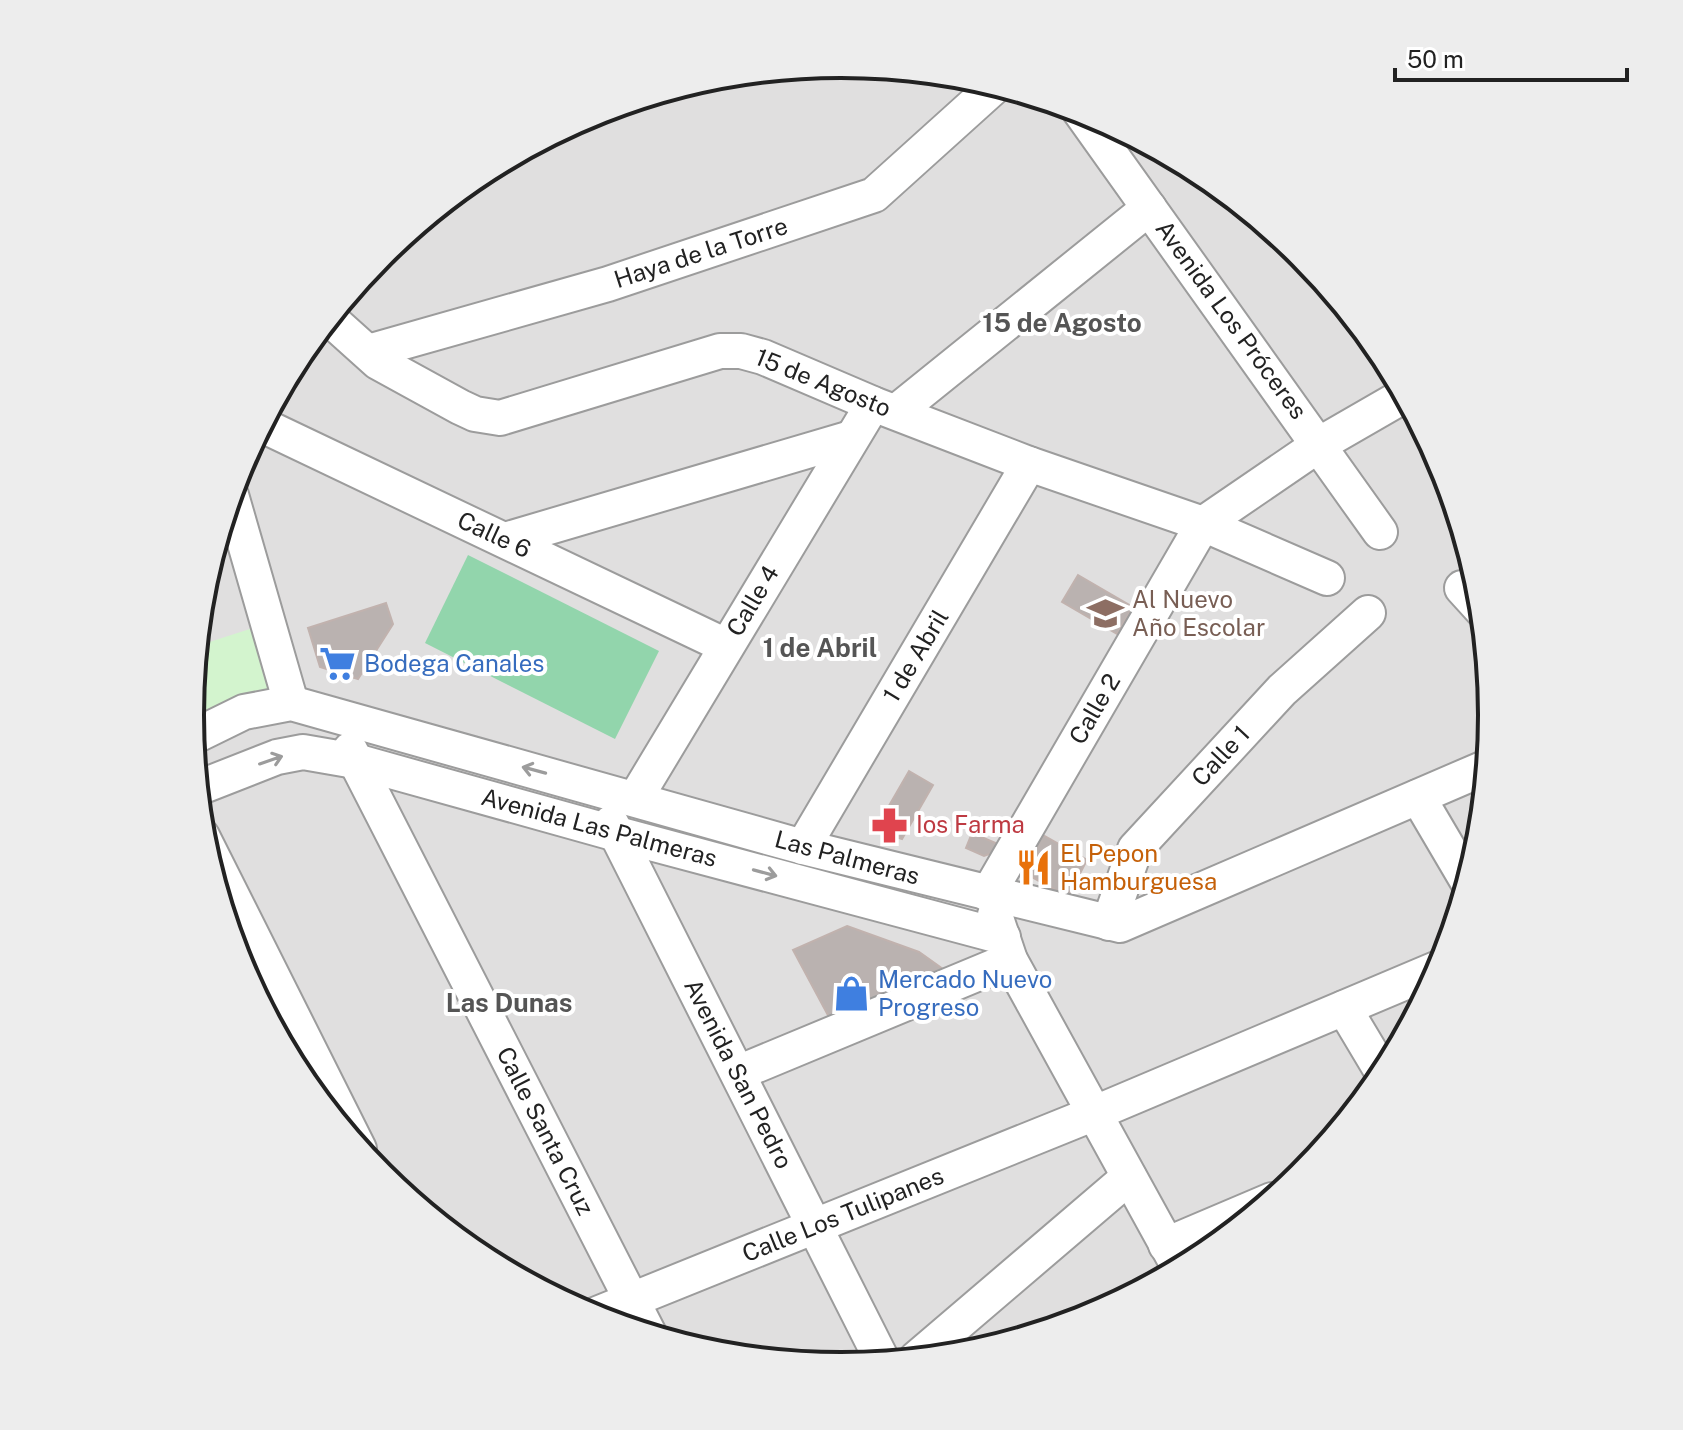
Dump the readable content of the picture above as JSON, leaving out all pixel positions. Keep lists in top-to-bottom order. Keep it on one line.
{"streets":{"street":["Haya de la Torre","Avenida Los Próceres","15 de Agosto","Calle 6","Calle 4","1 de Abril","Calle 2","Calle 1","Avenida Las Palmeras","Las Palmeras","Avenida San Pedro","Calle Santa Cruz","Calle Los Tulipanes"]},"crossings":[["Haya de la Torre","15 de Agosto"],["Avenida Los Próceres","Calle 4"],["Avenida Los Próceres","Calle 2"],["15 de Agosto","Calle 4"],["15 de Agosto","1 de Abril"],["15 de Agosto","Calle 2"],["Calle 6","Calle 4"],["Calle 4","Las Palmeras"],["1 de Abril","Las Palmeras"],["Calle 2","Las Palmeras"],["Calle 1","Las Palmeras"],["Avenida Las Palmeras","Avenida San Pedro"],["Avenida Las Palmeras","Calle Santa Cruz"],["Las Palmeras","Avenida San Pedro"],["Las Palmeras","Calle Santa Cruz"],["Avenida San Pedro","Calle Los Tulipanes"],["Calle Santa Cruz","Calle Los Tulipanes"]],"one_way":["Avenida Las Palmeras"],"districts":["15 de Agosto","1 de Abril","Las Dunas"],"places":{"school or university":["Al Nuevo Año Escolar"],"supermarket":["Bodega Canales"],"pharmacy":["Ios Farma"],"restaurant":["El Pepon Hamburguesa"],"shop":["Mercado Nuevo Progreso"]},"scale_bar":"50 m"}
